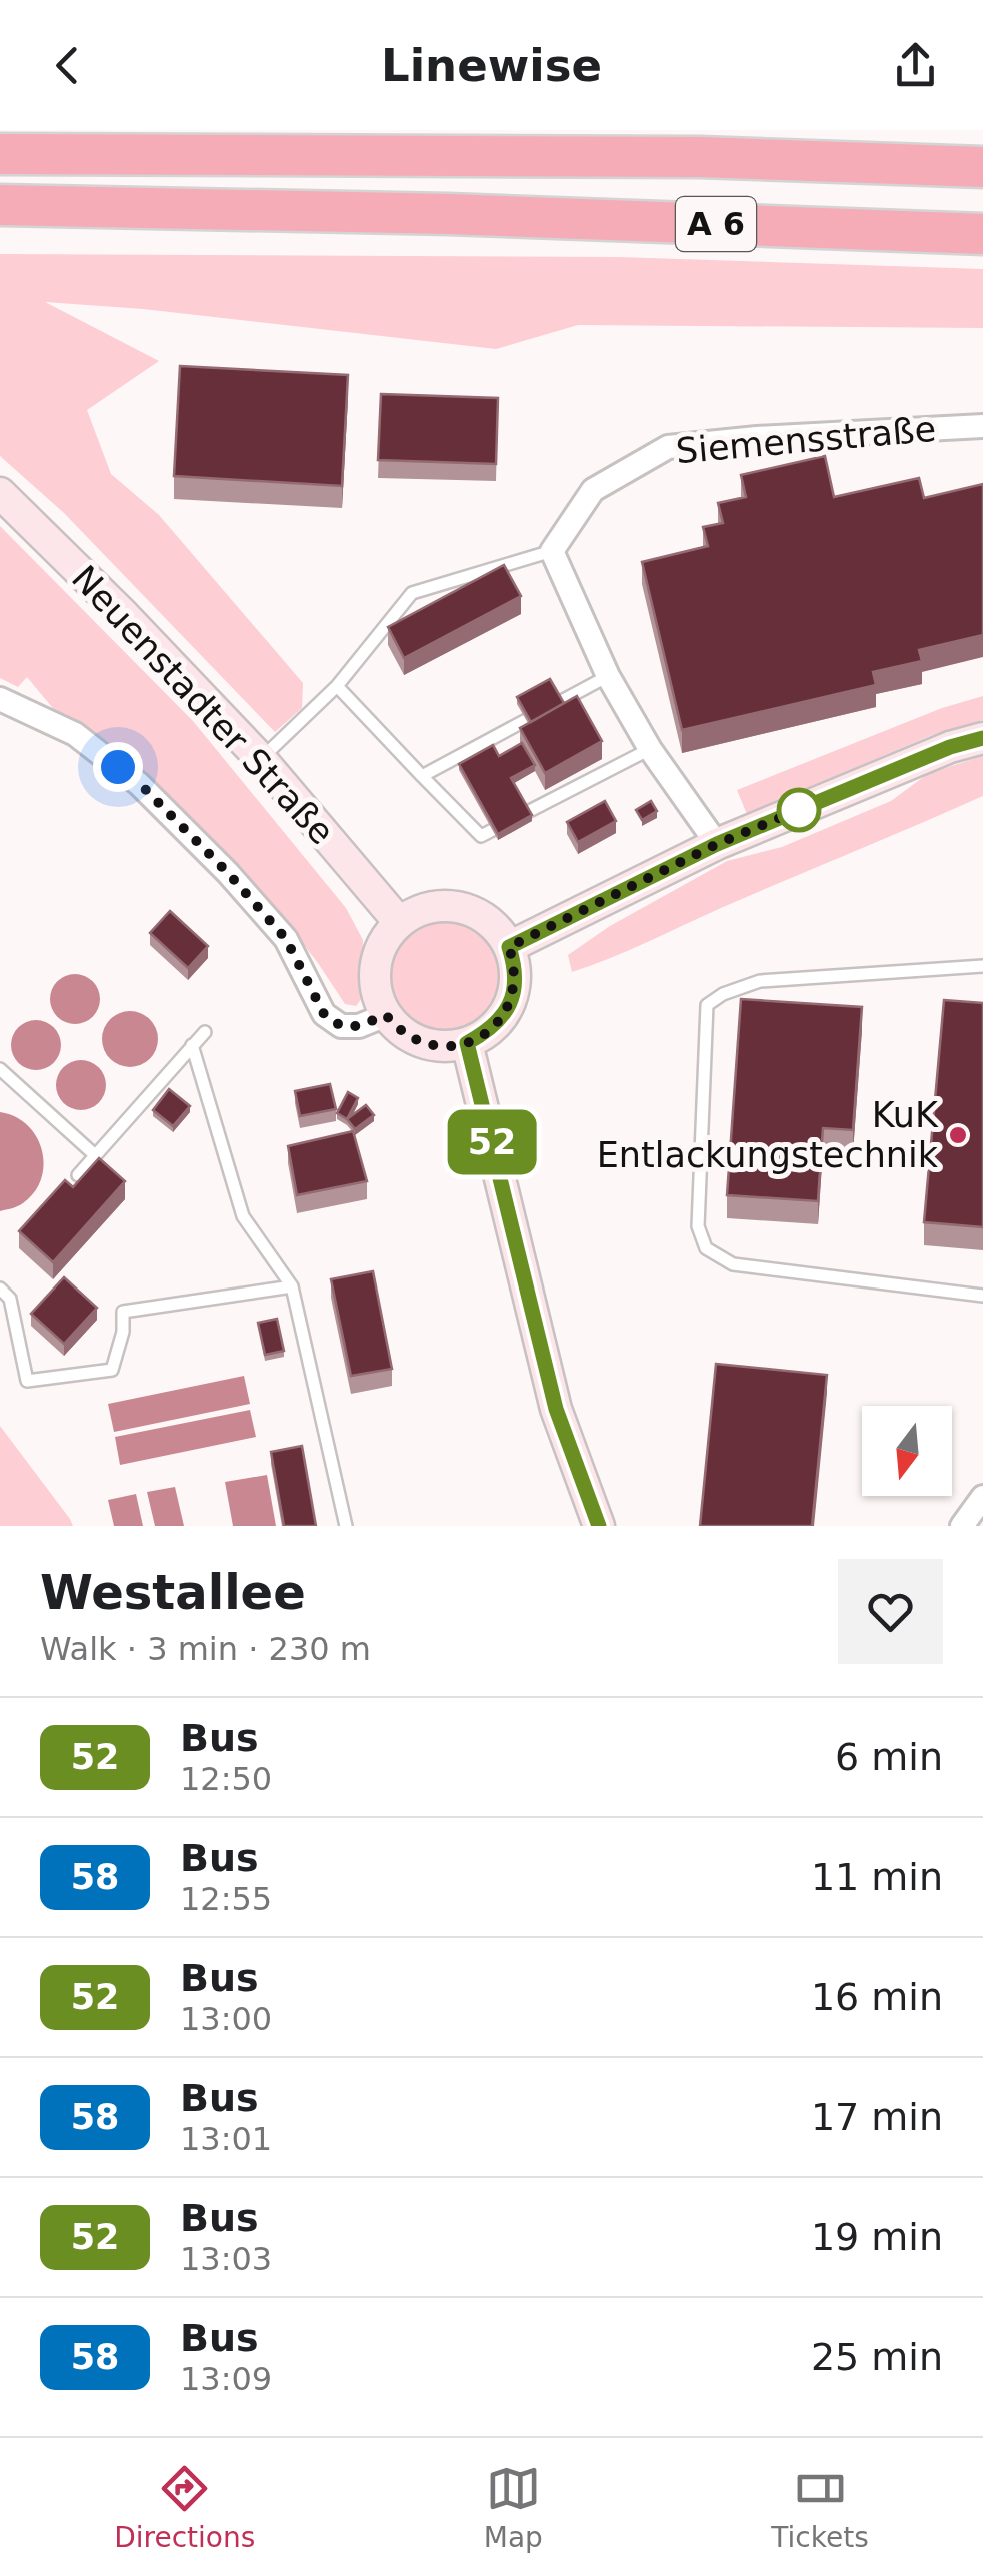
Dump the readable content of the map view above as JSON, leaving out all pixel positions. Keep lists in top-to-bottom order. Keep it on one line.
{"streets":{"highway":["A 6"],"main road":["Neuenstadter Straße"],"street":["Siemensstraße"]},"places":["KuK Entlackungstechnik"],"lines":["bus line 52"],"north":"bottom","page":{"header":"Linewise","on_map":"52","heading":["Westallee","Walk · 3 min · 230 m"],"list":[{"mark":"52","name":"Bus","note":"12:50","value":"6 min"},{"mark":"58","name":"Bus","note":"12:55","value":"11 min"},{"mark":"52","name":"Bus","note":"13:00","value":"16 min"},{"mark":"58","name":"Bus","note":"13:01","value":"17 min"},{"mark":"52","name":"Bus","note":"13:03","value":"19 min"},{"mark":"58","name":"Bus","note":"13:09","value":"25 min"}],"tabs":["Directions","Map","Tickets"]}}
